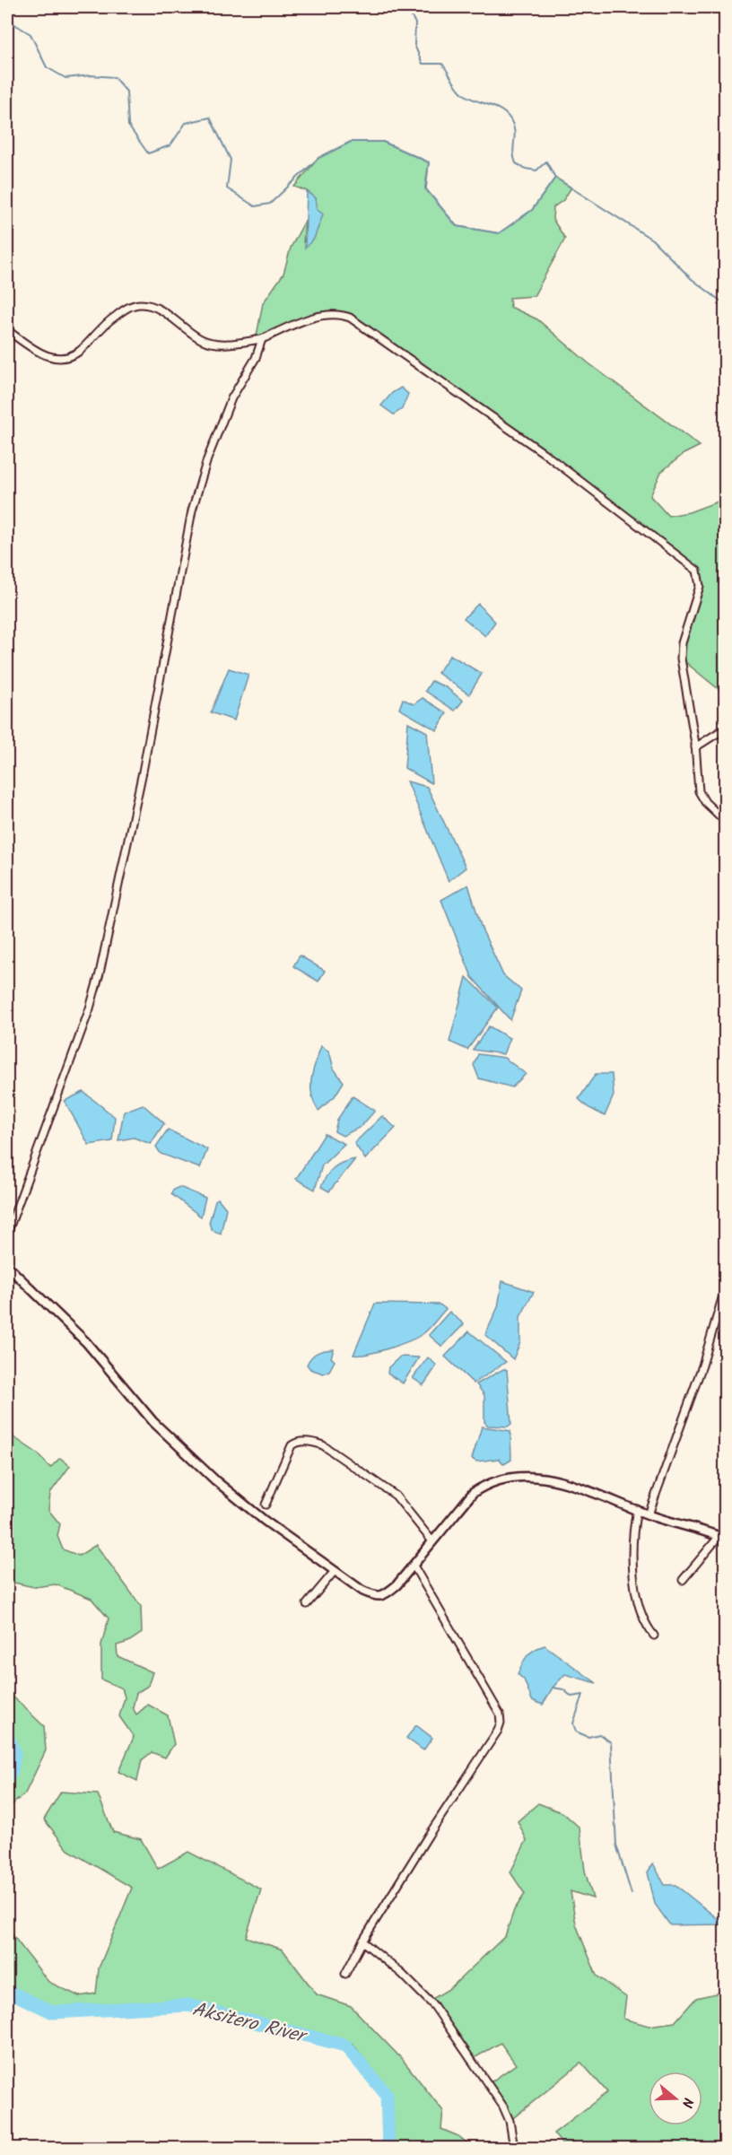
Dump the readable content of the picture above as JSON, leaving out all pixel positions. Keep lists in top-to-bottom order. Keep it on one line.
{"water":["Aksitero River"],"north":"right"}
